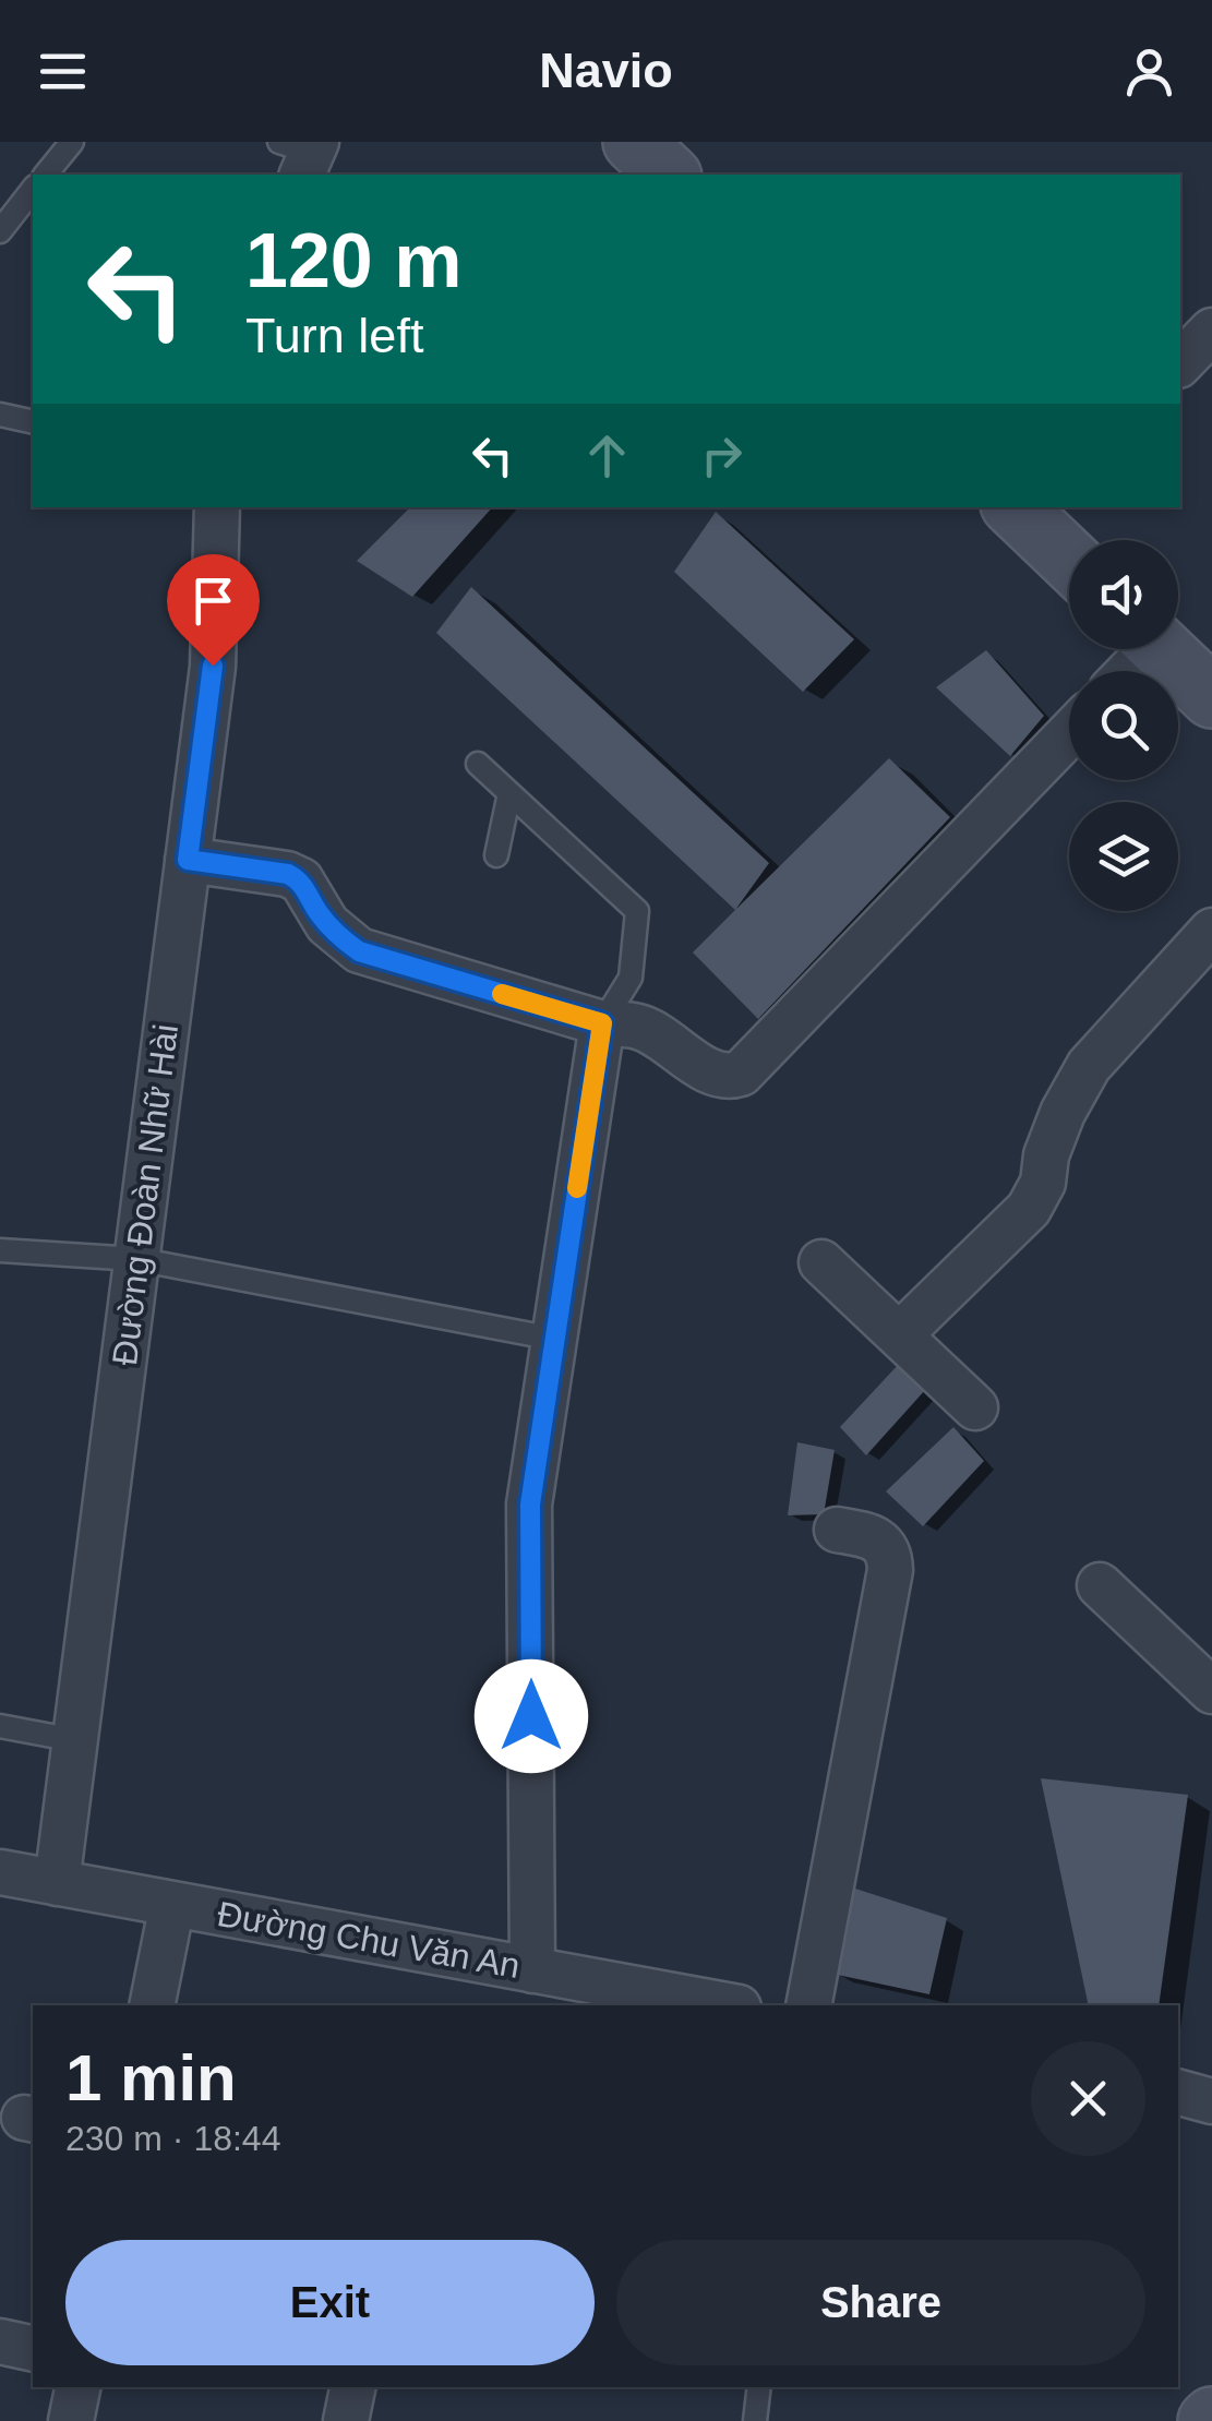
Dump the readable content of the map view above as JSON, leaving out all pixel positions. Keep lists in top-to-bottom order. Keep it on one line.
{"streets":{"street":["Đường Đoàn Nhữ Hài","Đường Chu Văn An"]},"crossings":[["Đường Đoàn Nhữ Hài","Đường Chu Văn An"]],"page":{"header":"Navio","turn":["120 m","Turn left"],"heading":["1 min","230 m · 18:44"],"buttons":["Exit","Share"]}}
